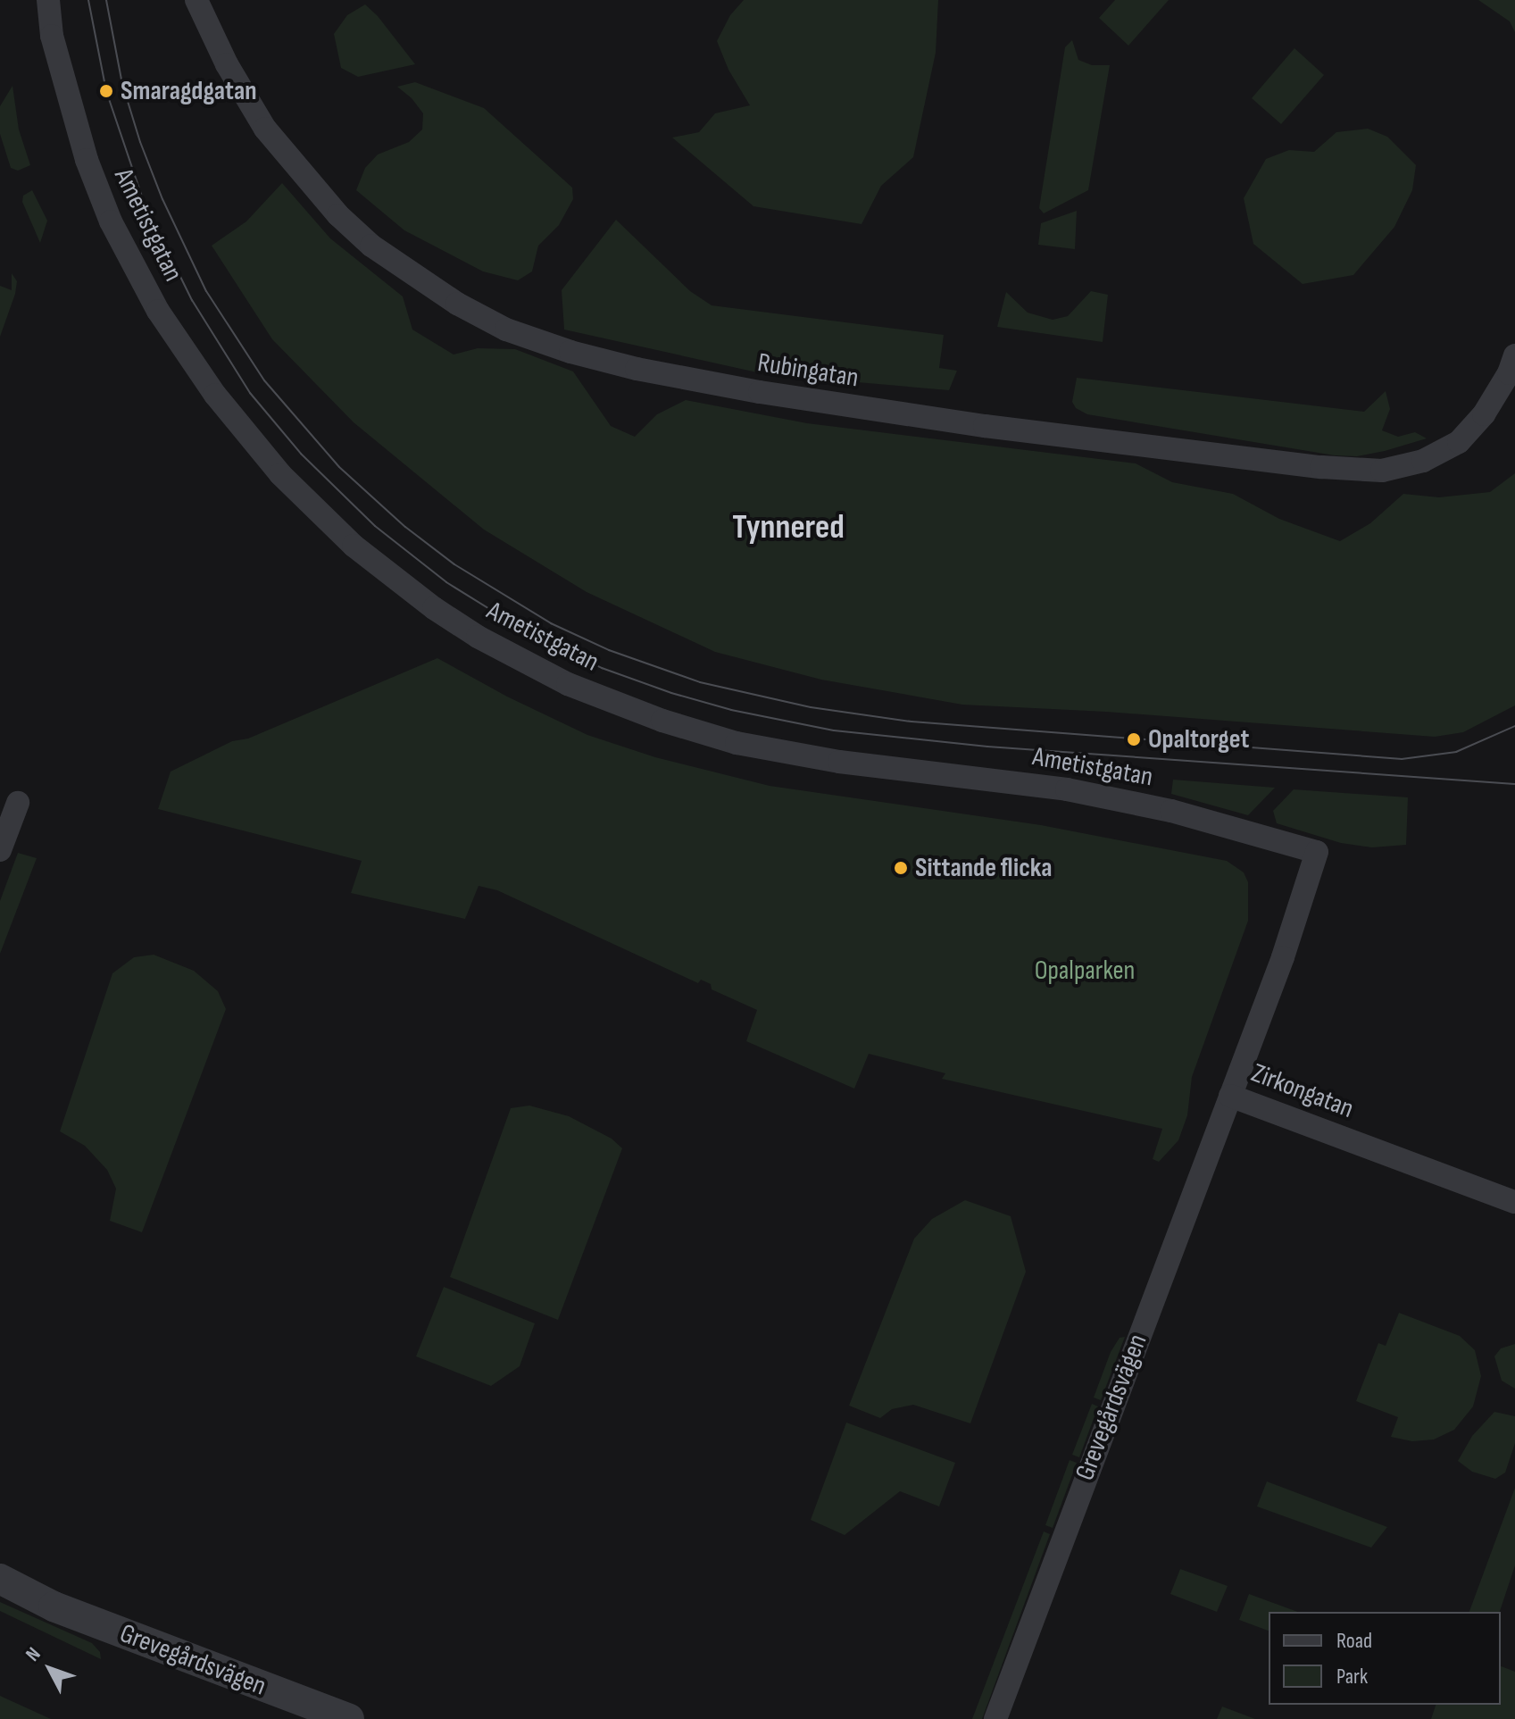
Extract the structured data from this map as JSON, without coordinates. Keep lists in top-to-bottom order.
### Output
{
  "streets": {
    "street": [
      "Ametistgatan",
      "Rubingatan",
      "Zirkongatan",
      "Grevegårdsvägen"
    ]
  },
  "crossings": [
    ["Ametistgatan", "Zirkongatan"],
    ["Zirkongatan", "Grevegårdsvägen"]
  ],
  "districts": ["Tynnered"],
  "parks": ["Opalparken"],
  "places": ["Smaragdgatan", "Opaltorget", "Sittande flicka"],
  "legend": ["Road", "Park"],
  "north": "top left"
}
